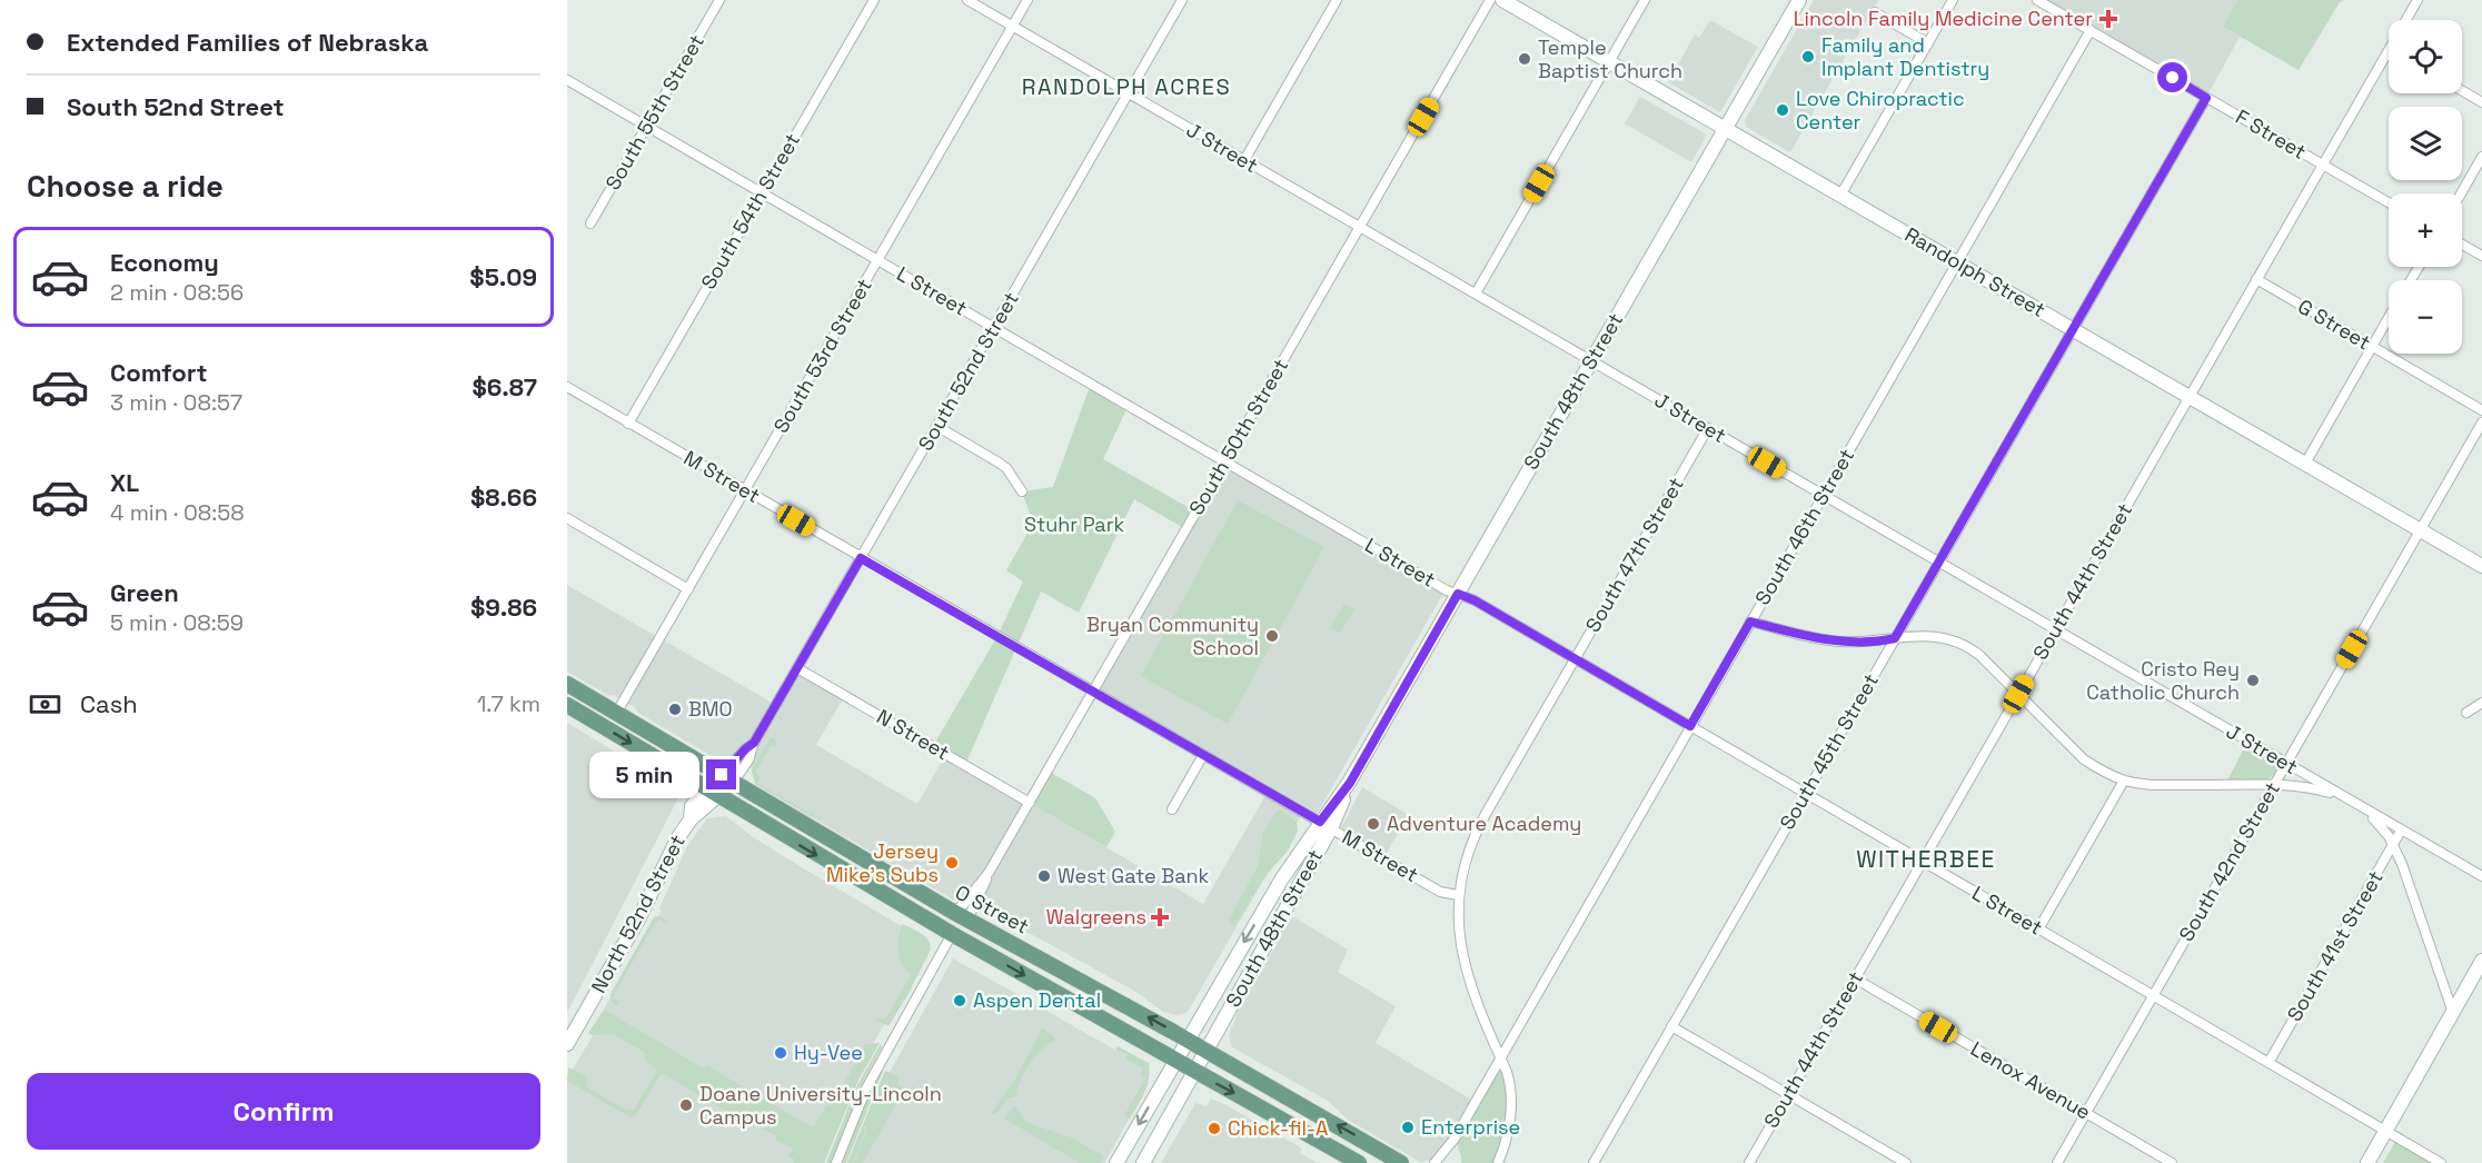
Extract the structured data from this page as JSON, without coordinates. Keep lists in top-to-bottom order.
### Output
{
  "streets": {
    "main road": [
      "Randolph Street",
      "South 48th Street",
      "O Street",
      "North 52nd Street"
    ],
    "street": [
      "South 55th Street",
      "F Street",
      "J Street",
      "South 54th Street",
      "L Street",
      "G Street",
      "South 53rd Street",
      "South 52nd Street",
      "South 50th Street",
      "M Street",
      "South 46th Street",
      "South 47th Street",
      "South 44th Street",
      "N Street",
      "South 45th Street",
      "South 42nd Street",
      "South 41st Street",
      "Lenox Avenue"
    ]
  },
  "crossings": [
    ["South 55th Street", "L Street"],
    ["F Street", "South 46th Street"],
    ["F Street", "South 44th Street"],
    ["F Street", "South 45th Street"],
    ["J Street", "South 53rd Street"],
    ["J Street", "South 52nd Street"],
    ["J Street", "South 48th Street"],
    ["J Street", "South 50th Street"],
    ["J Street", "South 46th Street"],
    ["J Street", "South 47th Street"],
    ["J Street", "South 44th Street"],
    ["J Street", "South 45th Street"],
    ["J Street", "South 42nd Street"],
    ["J Street", "South 41st Street"],
    ["South 54th Street", "L Street"],
    ["South 54th Street", "M Street"],
    ["Randolph Street", "South 48th Street"],
    ["Randolph Street", "South 46th Street"],
    ["Randolph Street", "South 44th Street"],
    ["Randolph Street", "South 45th Street"],
    ["Randolph Street", "South 42nd Street"],
    ["L Street", "South 53rd Street"],
    ["L Street", "South 52nd Street"],
    ["L Street", "South 48th Street"],
    ["L Street", "South 50th Street"],
    ["L Street", "South 46th Street"],
    ["L Street", "South 47th Street"],
    ["L Street", "South 44th Street"],
    ["L Street", "South 45th Street"],
    ["L Street", "South 42nd Street"],
    ["L Street", "South 41st Street"],
    ["G Street", "South 44th Street"],
    ["South 53rd Street", "M Street"],
    ["South 53rd Street", "O Street"],
    ["South 52nd Street", "M Street"],
    ["South 52nd Street", "N Street"],
    ["South 52nd Street", "O Street"],
    ["South 52nd Street", "North 52nd Street"],
    ["South 48th Street", "M Street"],
    ["South 48th Street", "O Street"],
    ["South 50th Street", "M Street"],
    ["South 50th Street", "N Street"],
    ["South 50th Street", "O Street"],
    ["M Street", "South 47th Street"],
    ["South 44th Street", "Lenox Avenue"],
    ["South 42nd Street", "Lenox Avenue"],
    ["O Street", "North 52nd Street"]
  ],
  "districts": ["RANDOLPH ACRES", "WITHERBEE"],
  "parks": ["Stuhr Park"],
  "places": {
    "health": ["Lincoln Family Medicine Center", "Walgreens"],
    "other": [
      "Family and Implant Dentistry",
      "Temple Baptist Church",
      "Love Chiropractic Center",
      "Bryan Community School",
      "Cristo Rey Catholic Church",
      "BMO",
      "Adventure Academy",
      "Jersey Mike's Subs",
      "West Gate Bank",
      "Aspen Dental",
      "Hy-Vee",
      "Doane University-Lincoln Campus",
      "Enterprise",
      "Chick-fil-A"
    ]
  },
  "page": {
    "banner": ["Extended Families of Nebraska", "South 52nd Street"],
    "map_buttons": ["+", "−"],
    "heading": "Choose a ride",
    "list": [
      {
        "name": "Economy",
        "note": "2 min · 08:56",
        "value": "$5.09"
      },
      {
        "name": "Comfort",
        "note": "3 min · 08:57",
        "value": "$6.87"
      },
      {
        "name": "XL",
        "note": "4 min · 08:58",
        "value": "$8.66"
      },
      {
        "name": "Green",
        "note": "5 min · 08:59",
        "value": "$9.86"
      }
    ],
    "pay": ["Cash", "1.7 km"],
    "bubble": "5 min",
    "buttons": "Confirm"
  }
}
